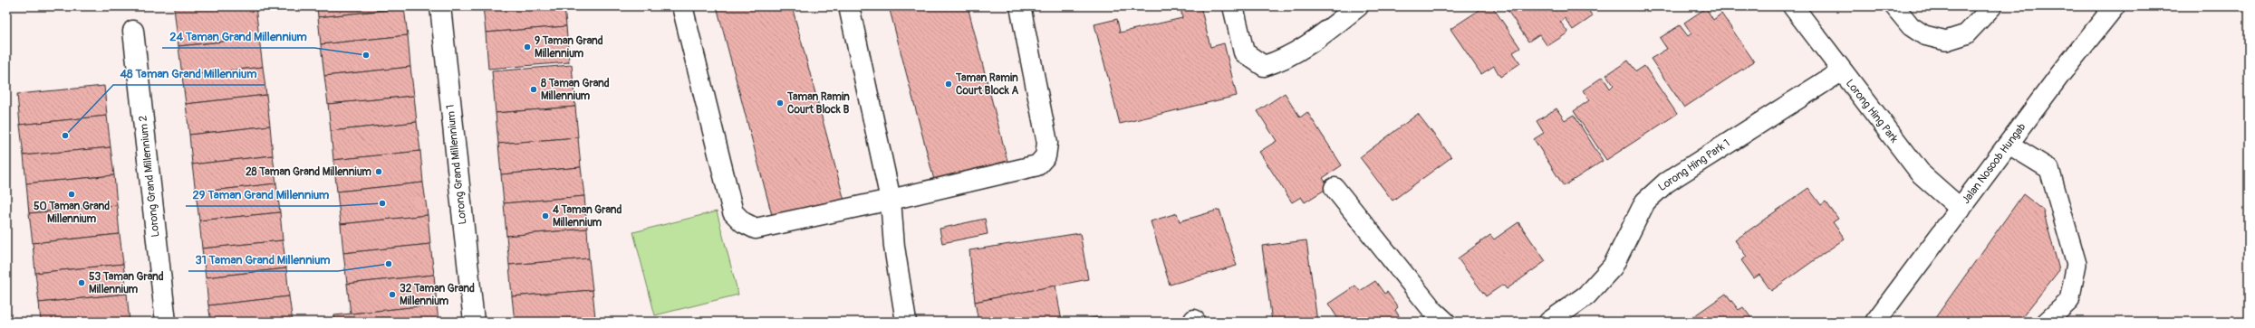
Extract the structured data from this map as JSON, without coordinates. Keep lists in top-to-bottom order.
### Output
{
  "streets": {
    "street": [
      "Lorong Hing Park",
      "Jalan Nosoob Hungab",
      "Lorong Grand Millennium 1",
      "Lorong Hing Park 1",
      "Lorong Grand Millennium 2"
    ]
  },
  "crossings": [
    ["Lorong Hing Park", "Jalan Nosoob Hungab"],
    ["Lorong Hing Park", "Lorong Hing Park 1"]
  ],
  "places": [
    "9 Taman Grand Millennium",
    "24 Taman Grand Millennium",
    "Taman Ramin Court Block A",
    "8 Taman Grand Millennium",
    "Taman Ramin Court Block B",
    "48 Taman Grand Millennium",
    "28 Taman Grand Millennium",
    "50 Taman Grand Millennium",
    "29 Taman Grand Millennium",
    "4 Taman Grand Millennium",
    "31 Taman Grand Millennium",
    "53 Taman Grand Millennium",
    "32 Taman Grand Millennium"
  ]
}
